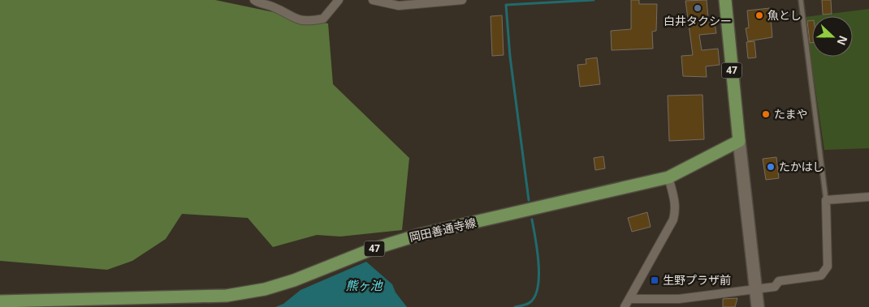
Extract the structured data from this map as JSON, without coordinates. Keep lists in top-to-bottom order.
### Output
{
  "streets": {
    "main road": ["47", "岡田善通寺線"]
  },
  "crossings": [
    ["47", "岡田善通寺線"]
  ],
  "water": ["熊ヶ池"],
  "places": {
    "other": [
      "白井タクシー",
      "魚とし",
      "たまや",
      "たかはし"
    ],
    "transit": ["生野プラザ前"]
  },
  "north": "right"
}
